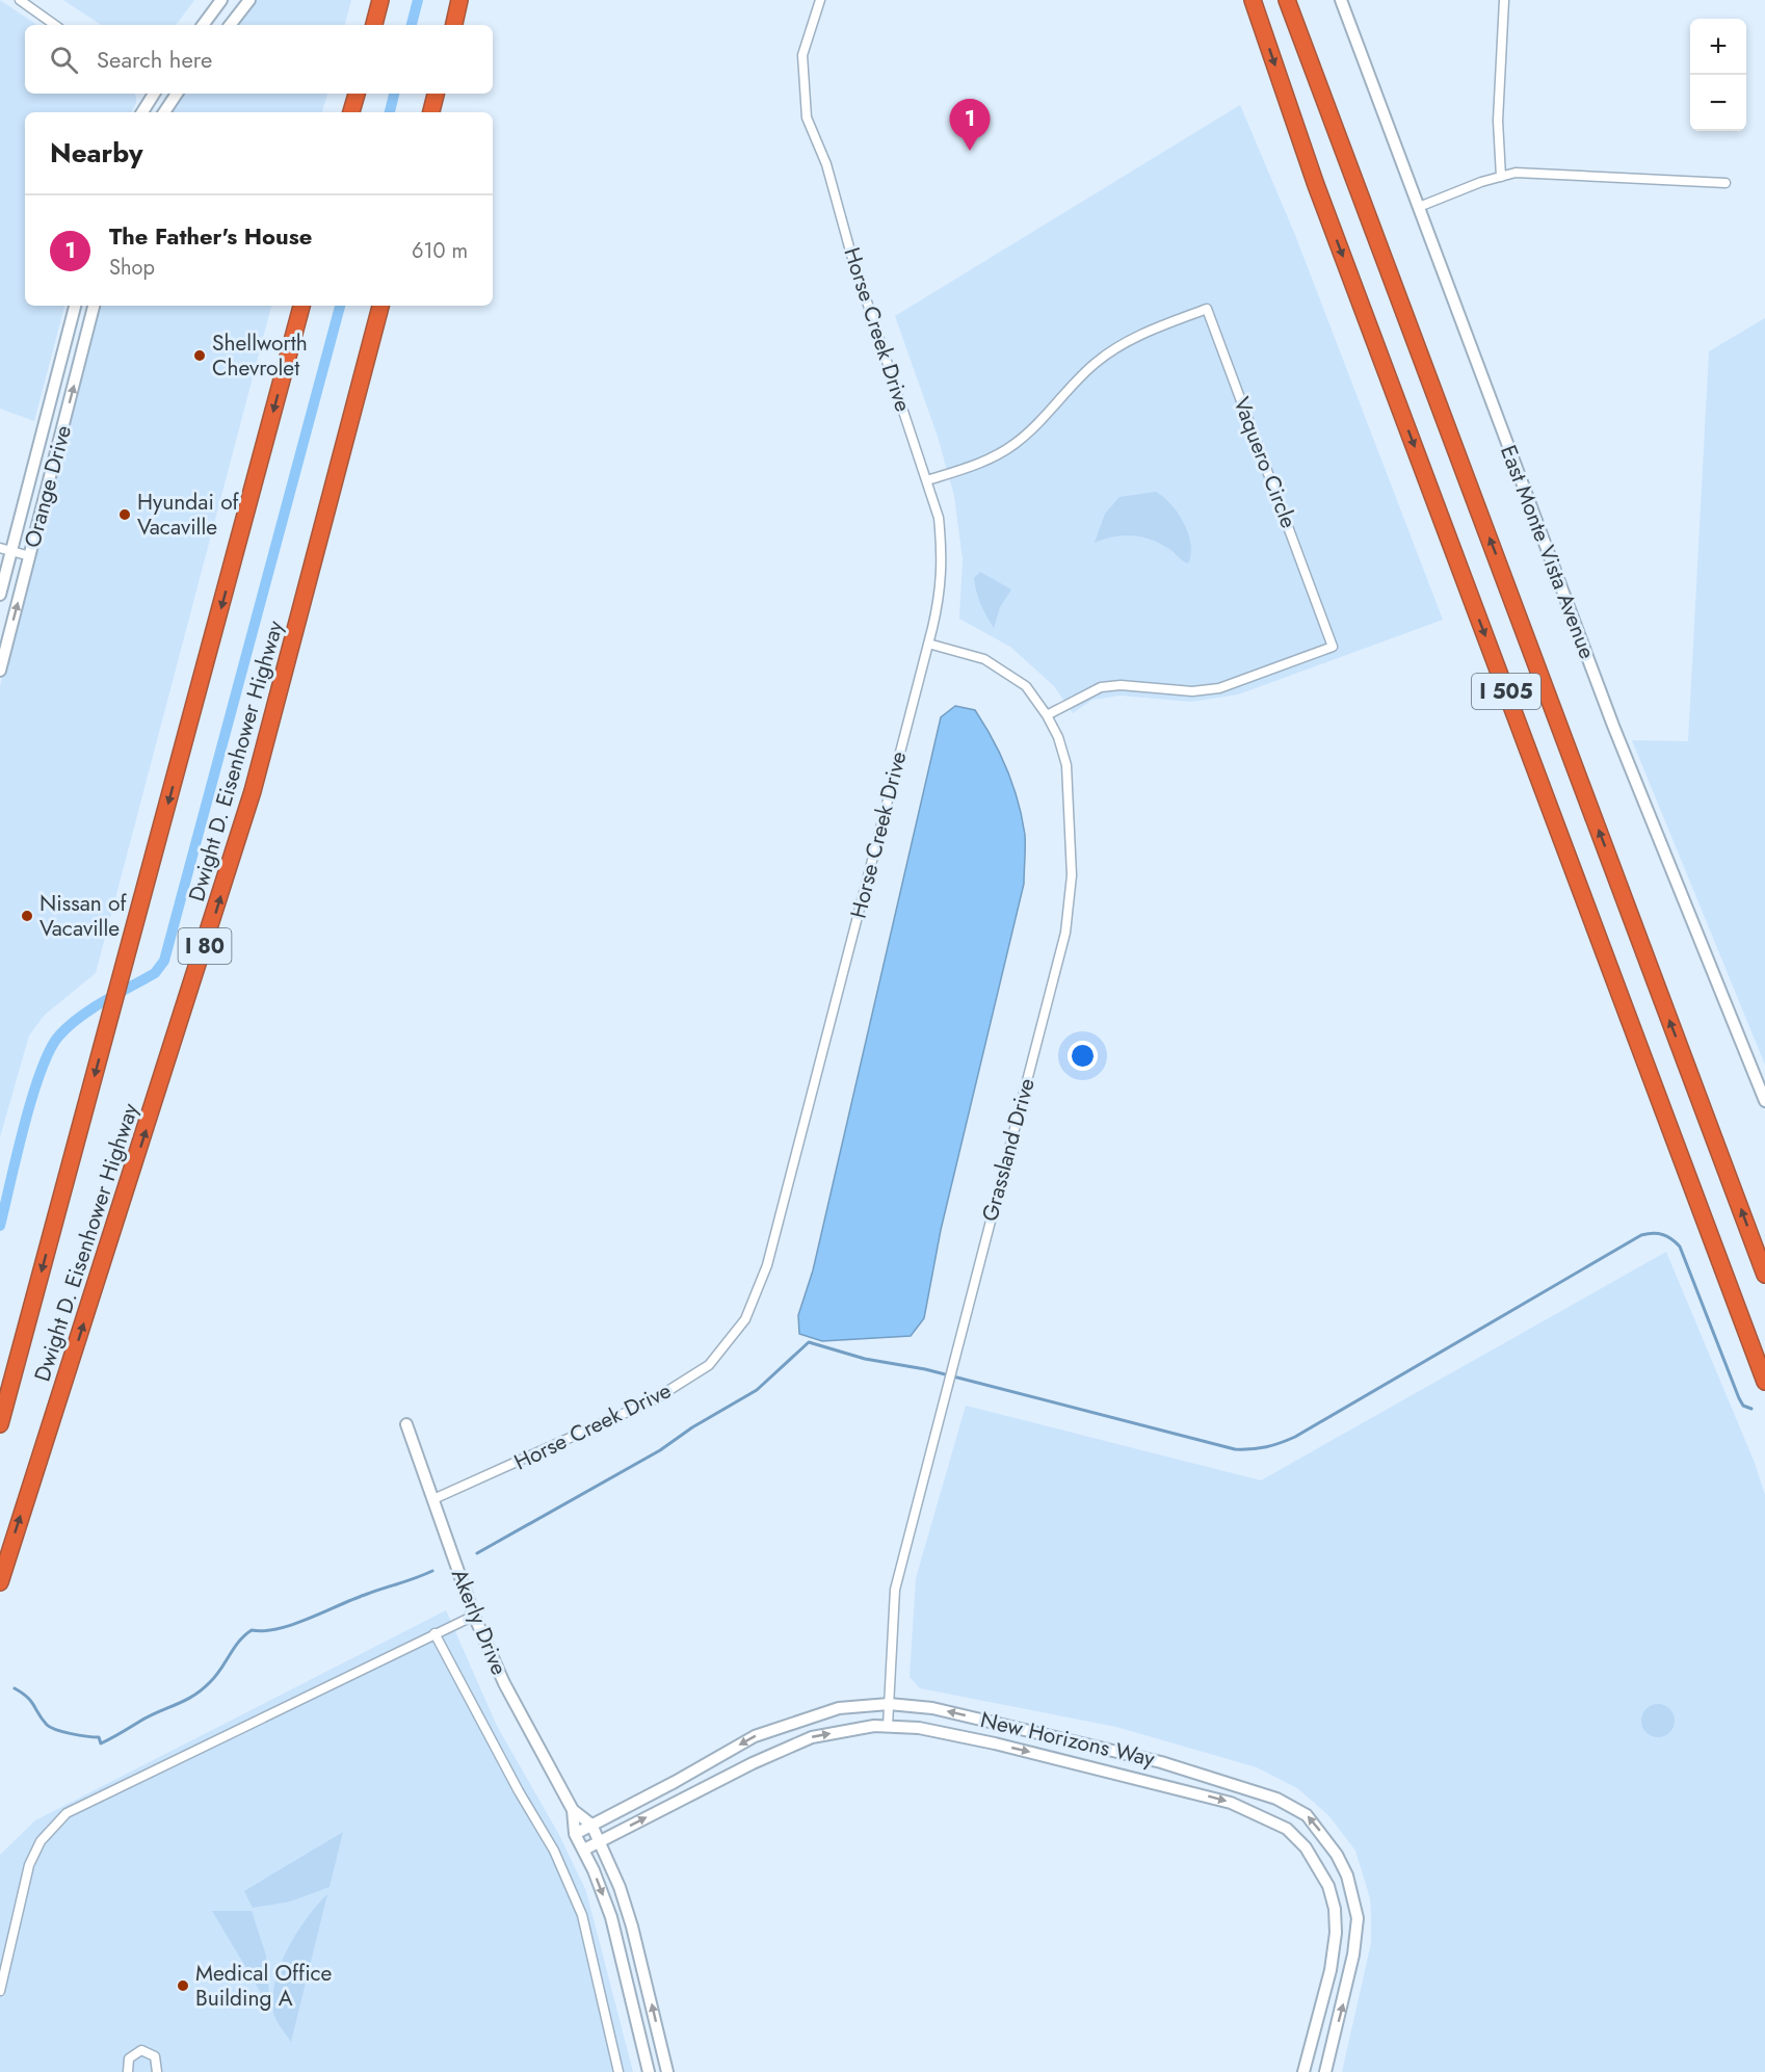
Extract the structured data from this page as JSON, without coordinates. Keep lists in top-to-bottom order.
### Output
{
  "streets": {
    "highway": ["I 505", "Dwight D. Eisenhower Highway", "I 80"],
    "street": [
      "Horse Creek Drive",
      "Vaquero Circle",
      "Orange Drive",
      "East Monte Vista Avenue",
      "Grassland Drive",
      "Akerly Drive",
      "New Horizons Way"
    ]
  },
  "crossings": [
    ["Horse Creek Drive", "Vaquero Circle"],
    ["Horse Creek Drive", "Grassland Drive"],
    ["Horse Creek Drive", "Akerly Drive"],
    ["Vaquero Circle", "Grassland Drive"],
    ["Grassland Drive", "New Horizons Way"],
    ["Akerly Drive", "New Horizons Way"]
  ],
  "places": [
    "Shellworth Chevrolet",
    "Hyundai of Vacaville",
    "Nissan of Vacaville",
    "Medical Office Building A"
  ],
  "page": {
    "map_buttons": ["+", "−"],
    "search": "Search here",
    "pins": "1",
    "heading": "Nearby",
    "list": [
      {
        "mark": "1",
        "name": "The Father's House",
        "note": "Shop",
        "value": "610 m"
      }
    ]
  }
}
